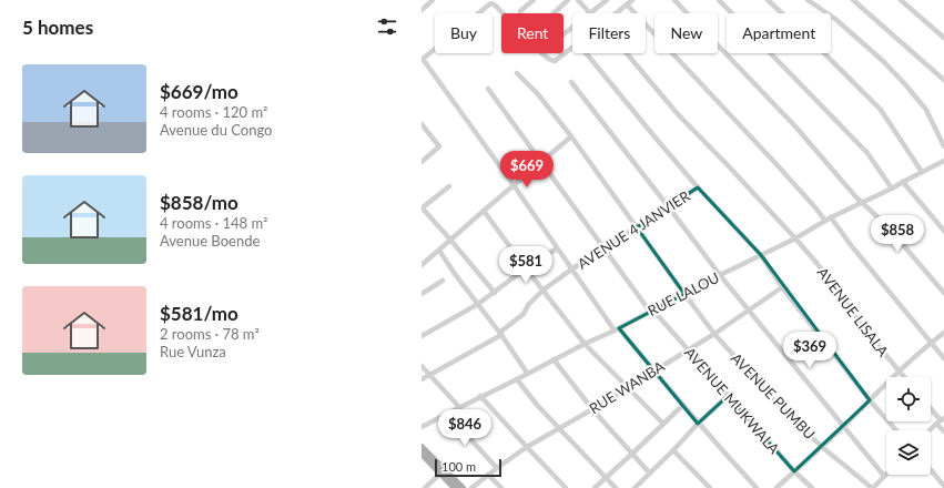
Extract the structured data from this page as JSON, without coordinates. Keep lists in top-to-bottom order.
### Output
{
  "streets": {
    "street": [
      "AVENUE 4 JANVIER",
      "RUE LALOU",
      "AVENUE LISALA",
      "RUE WANBA",
      "AVENUE PUMBU",
      "AVENUE MUKWALA"
    ]
  },
  "crossings": [
    ["AVENUE 4 JANVIER", "AVENUE PUMBU"],
    ["AVENUE 4 JANVIER", "AVENUE MUKWALA"],
    ["RUE LALOU", "AVENUE LISALA"],
    ["RUE LALOU", "AVENUE PUMBU"],
    ["RUE LALOU", "AVENUE MUKWALA"],
    ["RUE WANBA", "AVENUE PUMBU"],
    ["RUE WANBA", "AVENUE MUKWALA"]
  ],
  "scale_bar": "100 m",
  "page": {
    "heading": "5 homes",
    "chip": [
      "Buy",
      "Rent",
      "Filters",
      "New",
      "Apartment"
    ],
    "list": [
      {
        "name": "$669/mo",
        "note": "4 rooms · 120 m² · Avenue du Congo"
      },
      {
        "name": "$858/mo",
        "note": "4 rooms · 148 m² · Avenue Boende"
      },
      {
        "name": "$581/mo",
        "note": "2 rooms · 78 m² · Rue Vunza"
      }
    ],
    "price": [
      "$669",
      "$858",
      "$581",
      "$369",
      "$846"
    ],
    "scale": "100 m"
  }
}
